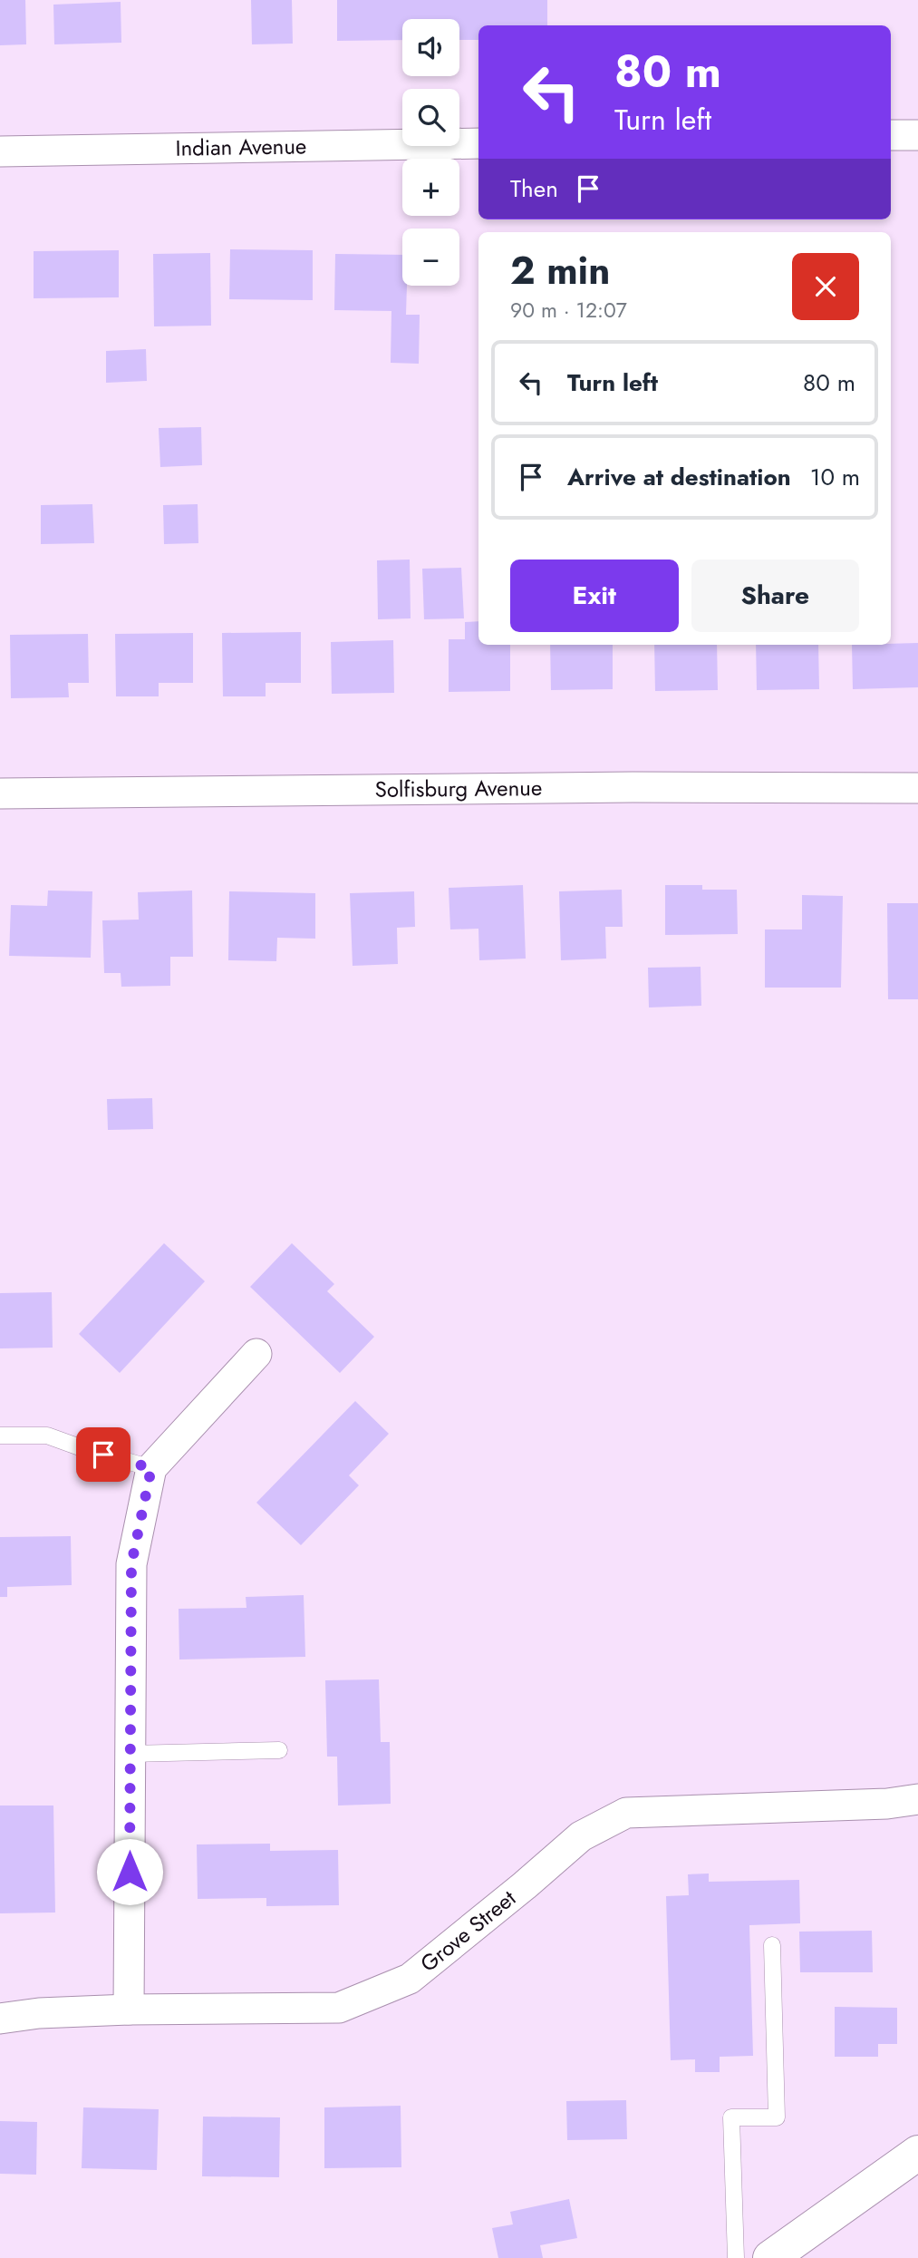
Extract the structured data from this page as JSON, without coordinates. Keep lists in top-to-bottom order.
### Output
{
  "streets": {
    "street": ["Indian Avenue", "Solfisburg Avenue", "Grove Street"]
  },
  "page": {
    "map_buttons": ["+", "−"],
    "turn": ["80 m", "Turn left"],
    "then": "Then",
    "heading": ["2 min", "90 m · 12:07"],
    "list": [
      {
        "name": "Turn left",
        "value": "80 m"
      },
      {
        "name": "Arrive at destination",
        "value": "10 m"
      }
    ],
    "buttons": ["Exit", "Share"]
  }
}
